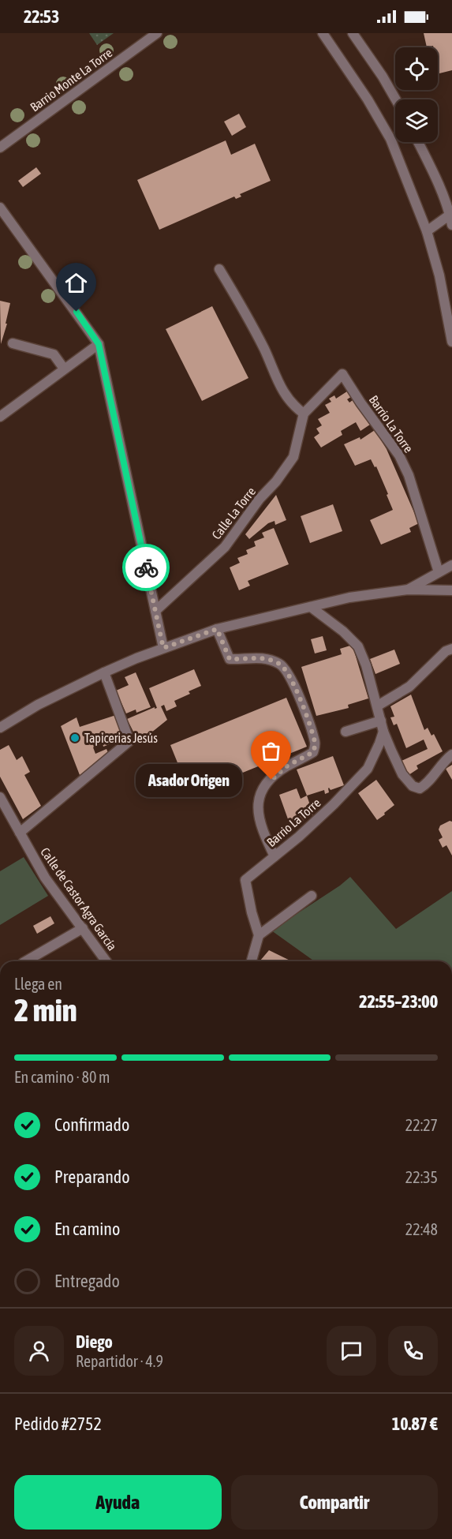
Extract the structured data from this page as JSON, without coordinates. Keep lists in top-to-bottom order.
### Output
{
  "streets": {
    "street": [
      "Barrio Monte La Torre",
      "Barrio La Torre",
      "Calle La Torre",
      "Calle de Castor Agra García"
    ]
  },
  "crossings": [
    ["Barrio La Torre", "Calle La Torre"]
  ],
  "places": ["Tapicerias Jesús", "Asador Origen"],
  "page": {
    "status": "22:53",
    "bubble": "Asador Origen",
    "heading": ["2 min", "Llega en", "22:55–23:00"],
    "panel": [
      "Diego",
      "Repartidor · 4.9",
      "Pedido #2752",
      "10.87 €"
    ],
    "bar": "En camino · 80 m",
    "list": [
      ["Confirmado", "22:27"],
      ["Preparando", "22:35"],
      ["En camino", "22:48"],
      "Entregado"
    ],
    "buttons": ["Ayuda", "Compartir"]
  }
}
